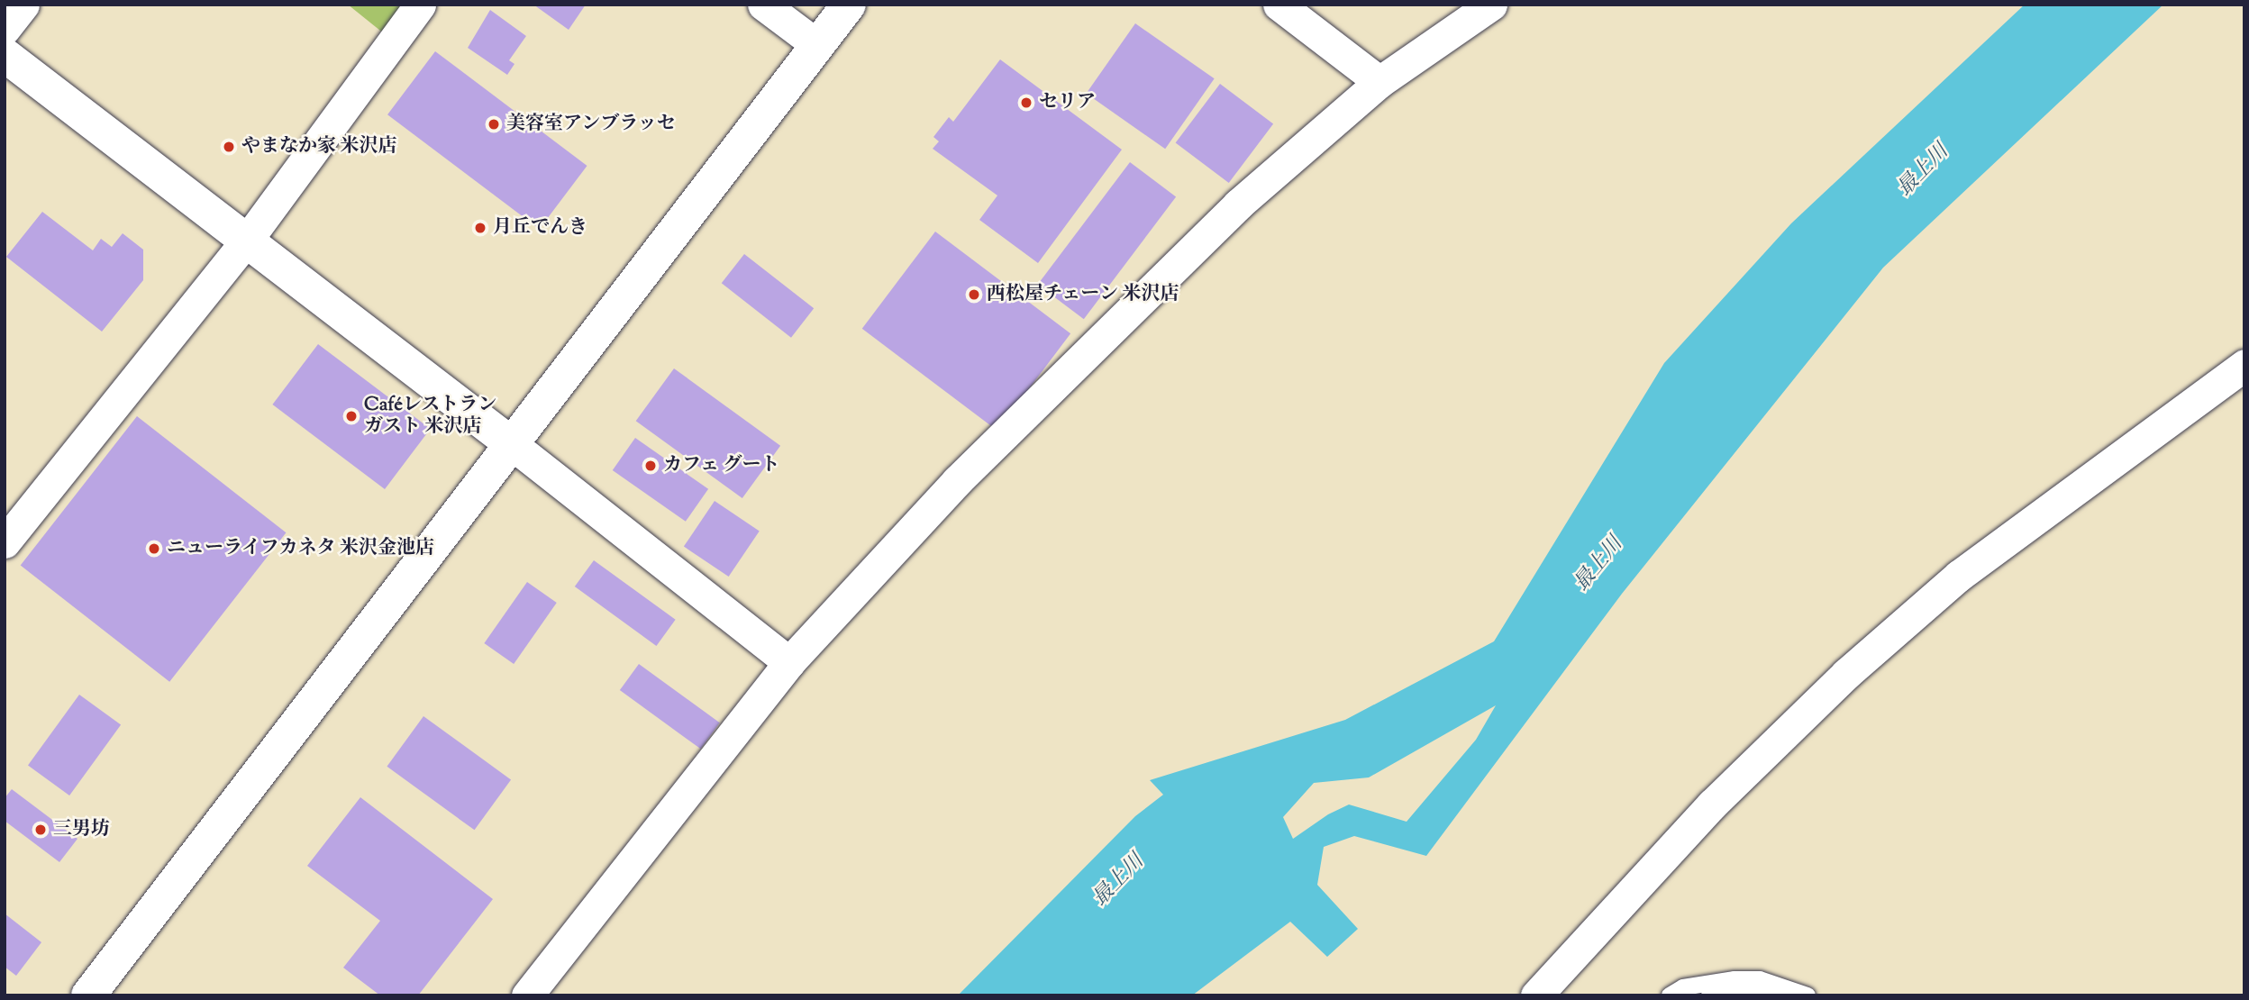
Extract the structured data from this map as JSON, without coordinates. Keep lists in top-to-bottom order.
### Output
{
  "water": ["最上川"],
  "places": [
    "セリア",
    "美容室アンブラッセ",
    "やまなか家 米沢店",
    "月丘でんき",
    "西松屋チェーン 米沢店",
    "Caféレストラン ガスト 米沢店",
    "カフェ グート",
    "ニューライフカネタ 米沢金池店",
    "三男坊"
  ]
}
